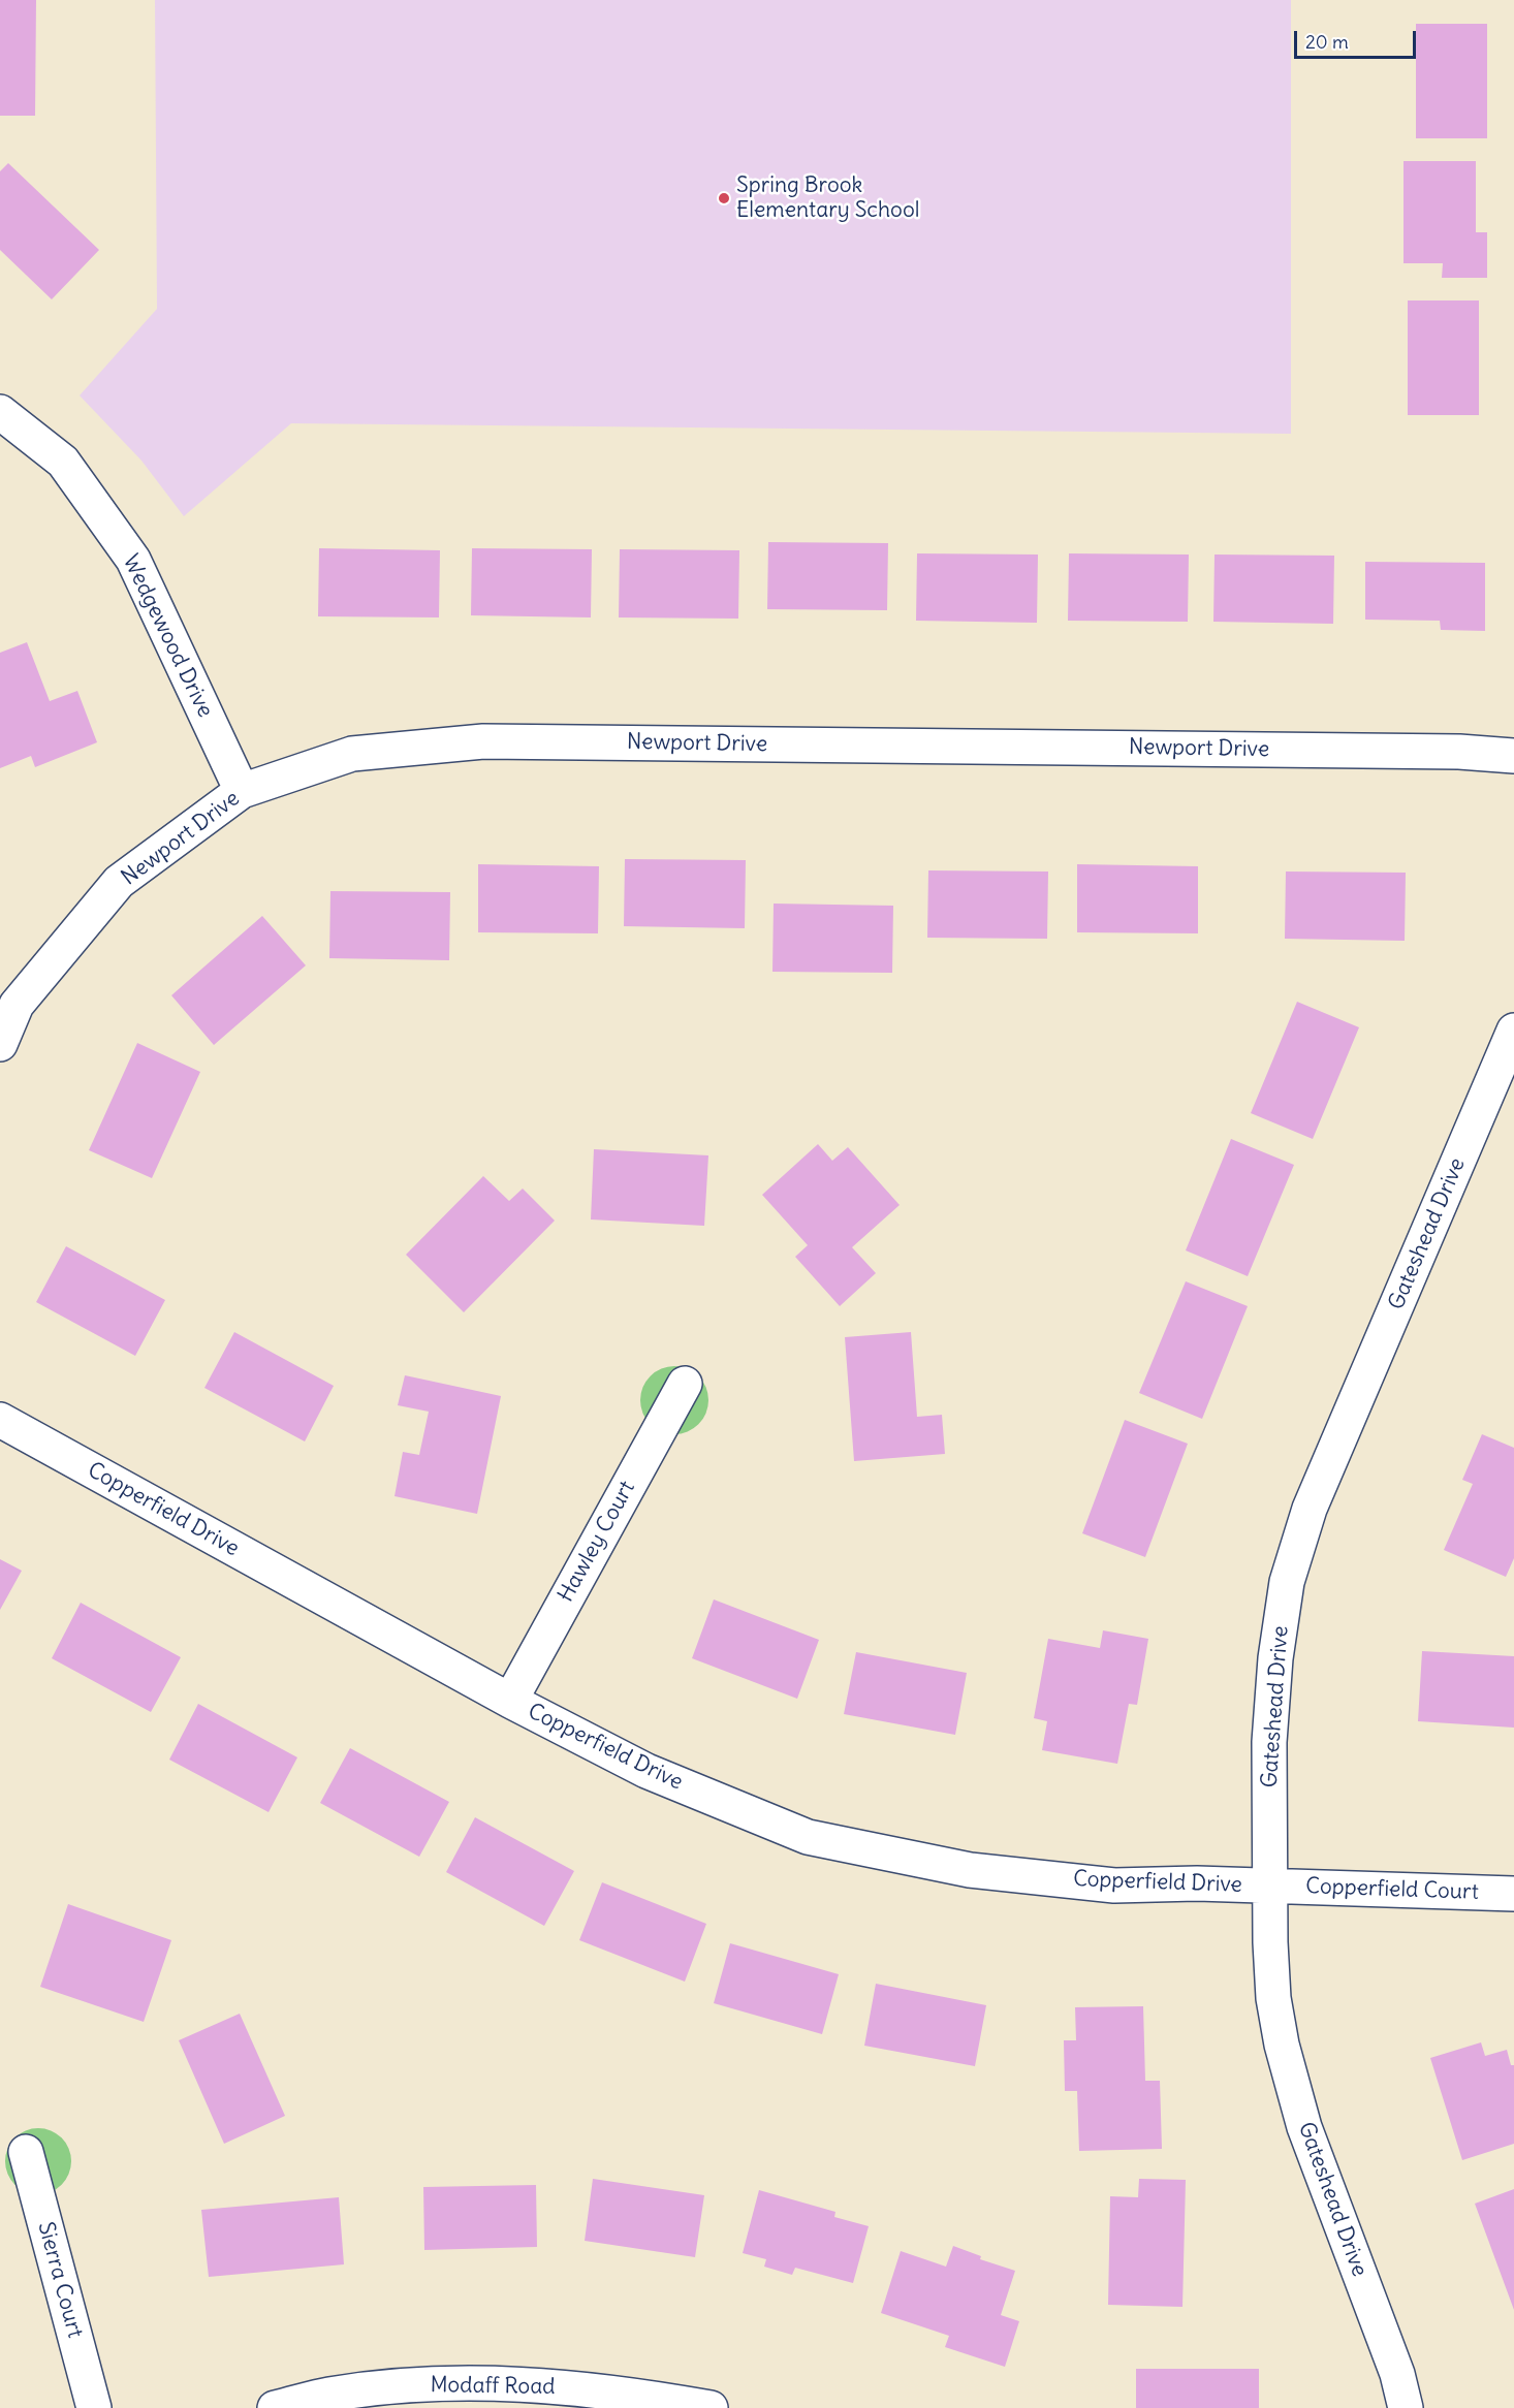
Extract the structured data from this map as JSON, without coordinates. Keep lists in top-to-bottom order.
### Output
{
  "streets": {
    "street": [
      "Wedgewood Drive",
      "Newport Drive",
      "Gateshead Drive",
      "Copperfield Drive",
      "Hawley Court",
      "Copperfield Court",
      "Sierra Court",
      "Modaff Road"
    ]
  },
  "crossings": [
    ["Wedgewood Drive", "Newport Drive"],
    ["Gateshead Drive", "Copperfield Drive"],
    ["Gateshead Drive", "Copperfield Court"],
    ["Copperfield Drive", "Hawley Court"],
    ["Copperfield Drive", "Copperfield Court"]
  ],
  "places": ["Spring Brook Elementary School"],
  "scale_bar": "20 m"
}
